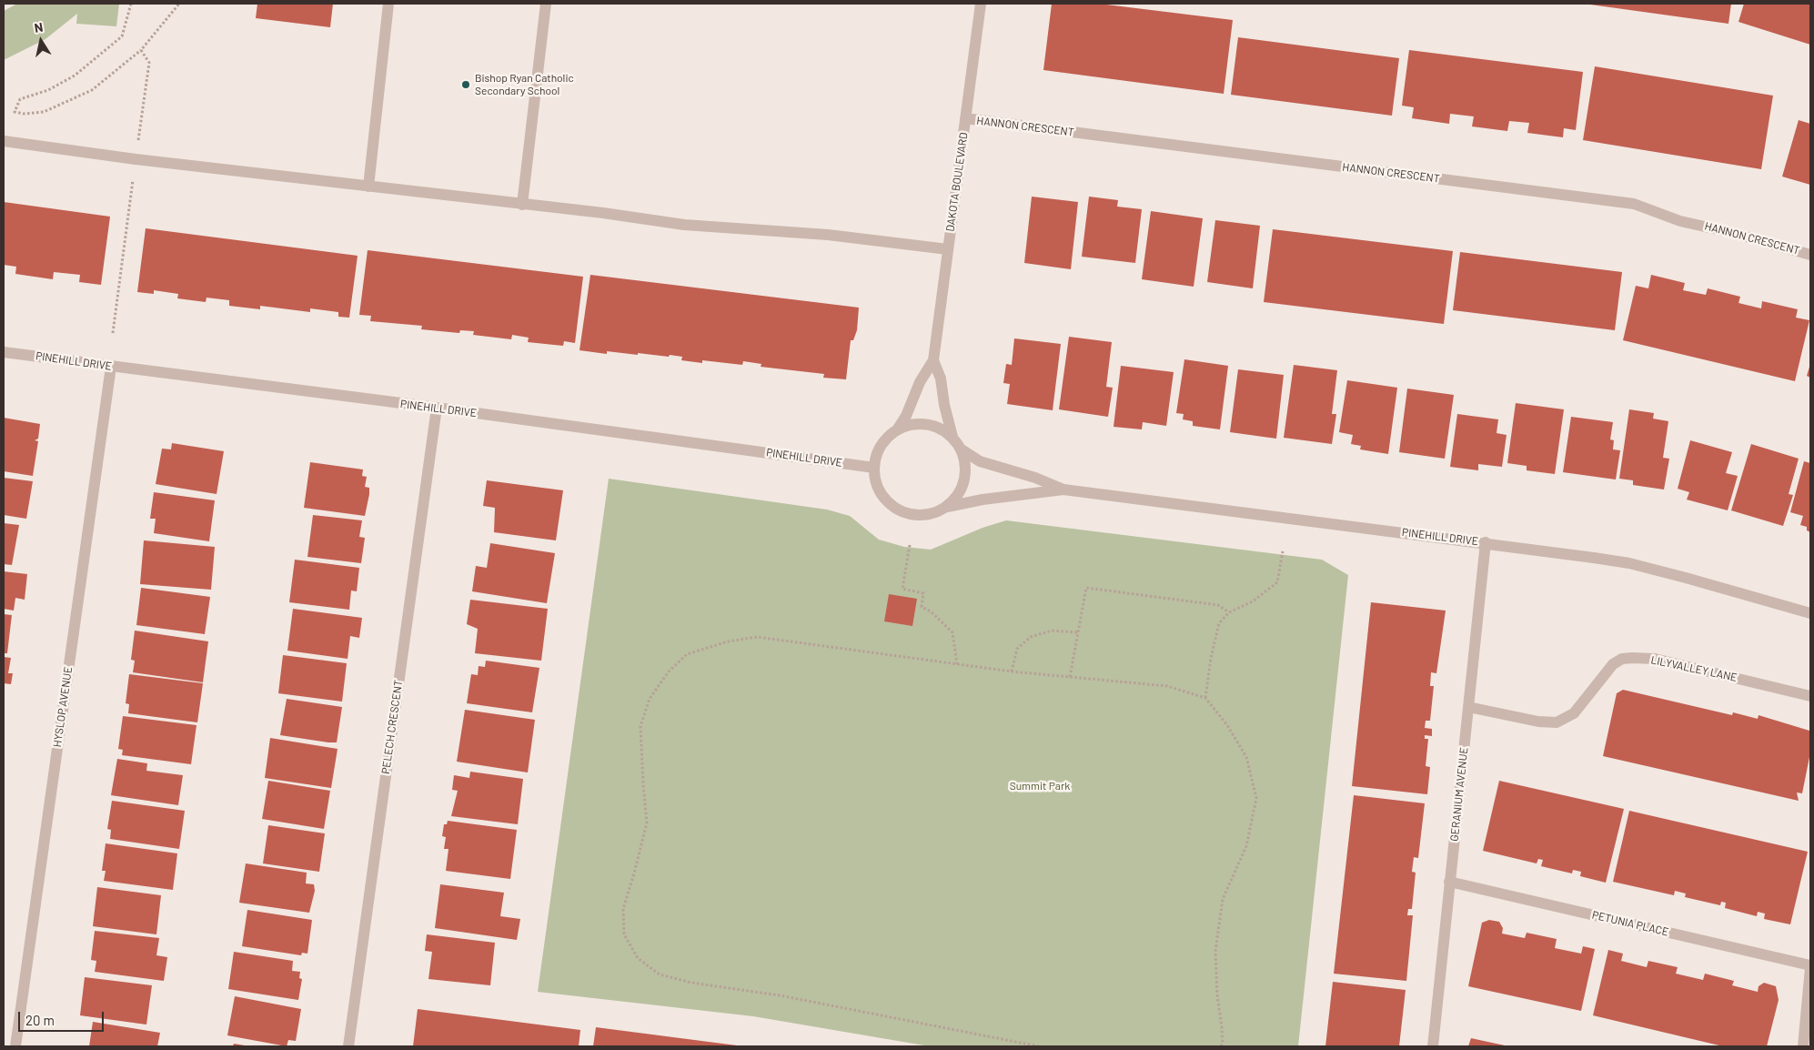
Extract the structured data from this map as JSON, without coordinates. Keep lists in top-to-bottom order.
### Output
{
  "streets": {
    "street": [
      "HANNON CRESCENT",
      "DAKOTA BOULEVARD",
      "PINEHILL DRIVE",
      "LILYVALLEY LANE",
      "HYSLOP AVENUE",
      "PELECH CRESCENT",
      "GERANIUM AVENUE",
      "PETUNIA PLACE"
    ]
  },
  "crossings": [
    ["HANNON CRESCENT", "DAKOTA BOULEVARD"],
    ["DAKOTA BOULEVARD", "PINEHILL DRIVE"],
    ["PINEHILL DRIVE", "HYSLOP AVENUE"],
    ["PINEHILL DRIVE", "PELECH CRESCENT"],
    ["PINEHILL DRIVE", "GERANIUM AVENUE"],
    ["LILYVALLEY LANE", "GERANIUM AVENUE"],
    ["GERANIUM AVENUE", "PETUNIA PLACE"]
  ],
  "parks": ["Summit Park"],
  "places": ["Bishop Ryan Catholic Secondary School"],
  "scale_bar": "20 m",
  "north": "top"
}
